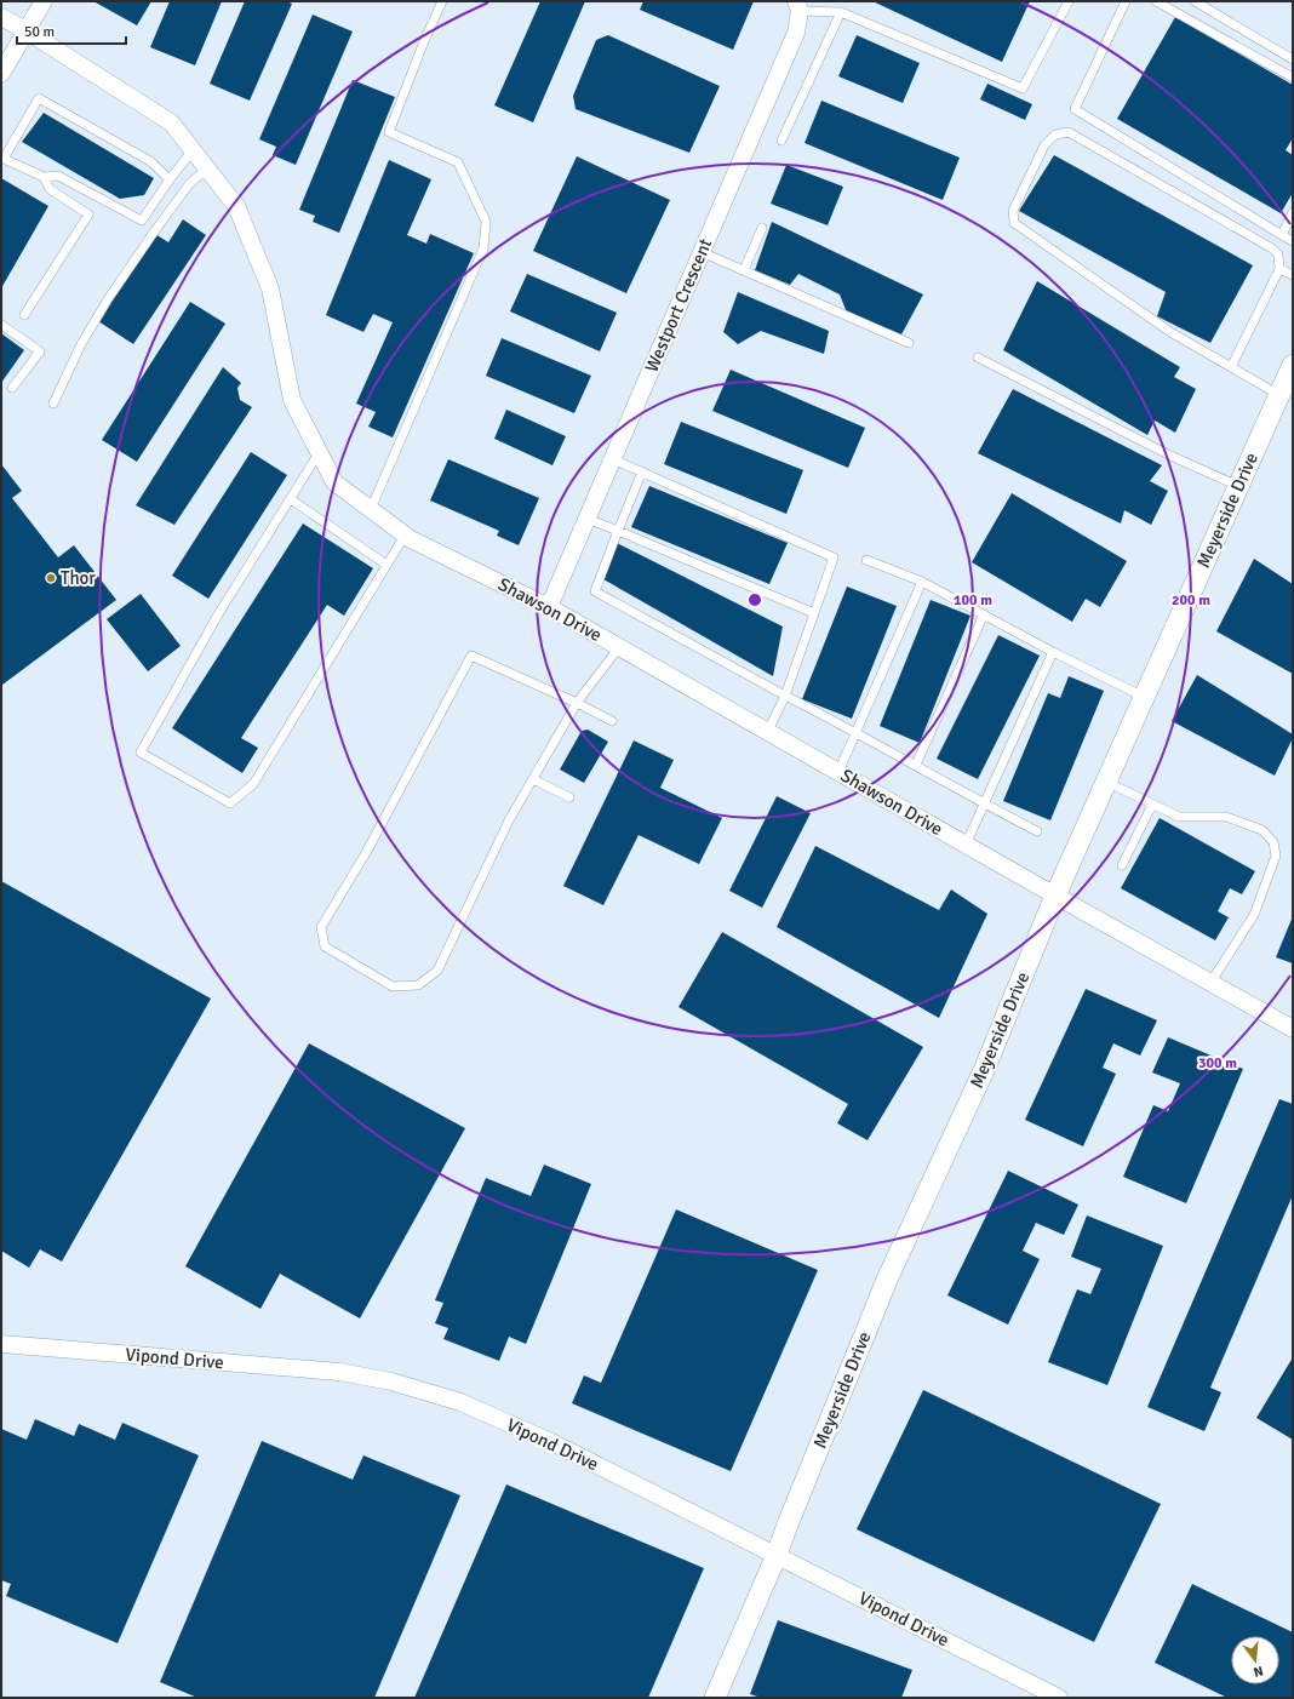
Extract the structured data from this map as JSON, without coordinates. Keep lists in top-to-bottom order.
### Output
{
  "streets": {
    "street": [
      "Westport Crescent",
      "Meyerside Drive",
      "Shawson Drive",
      "Vipond Drive"
    ]
  },
  "crossings": [
    ["Westport Crescent", "Shawson Drive"],
    ["Meyerside Drive", "Shawson Drive"],
    ["Meyerside Drive", "Vipond Drive"]
  ],
  "places": ["Thor"],
  "scale_bar": "50 m",
  "north": "bottom",
  "rings": ["100 m", "200 m", "300 m"]
}
